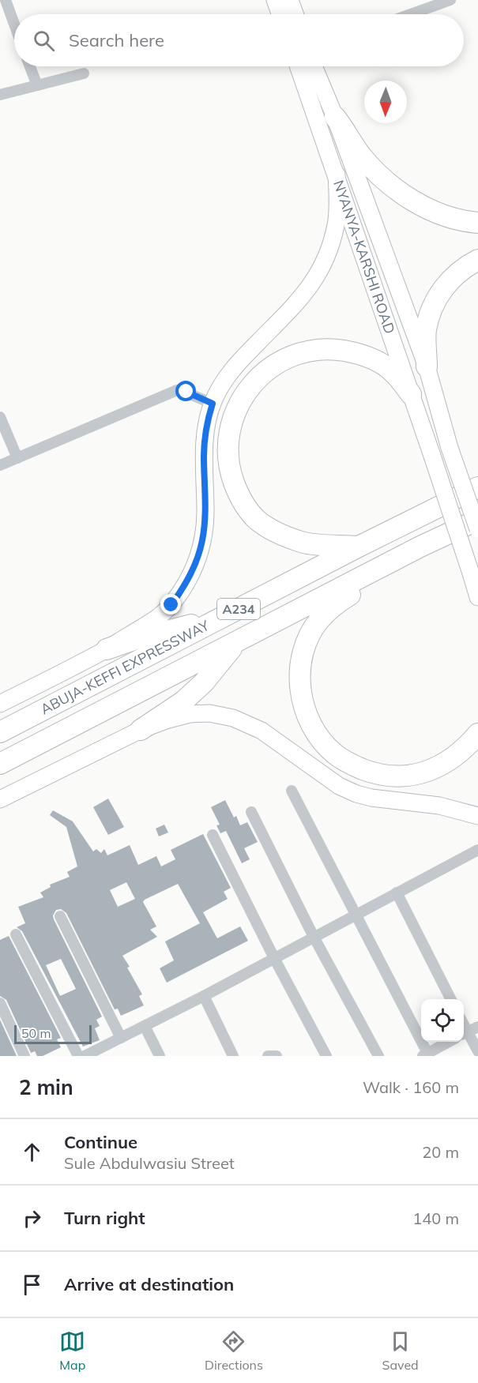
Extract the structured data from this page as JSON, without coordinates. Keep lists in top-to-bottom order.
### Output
{
  "streets": {
    "highway": ["A234", "ABUJA-KEFFI EXPRESSWAY"],
    "main road": ["NYANYA-KARSHI ROAD"]
  },
  "crossings": [
    ["NYANYA-KARSHI ROAD", "ABUJA-KEFFI EXPRESSWAY"]
  ],
  "scale_bar": "50 m",
  "north": "bottom",
  "page": {
    "search": "Search here",
    "scale": "50 m",
    "heading": ["2 min", "Walk · 160 m"],
    "list": [
      ["Continue", "Sule Abdulwasiu Street", "20 m"],
      ["Turn right", "140 m"],
      "Arrive at destination"
    ],
    "nav": ["Map", "Directions", "Saved"]
  }
}
